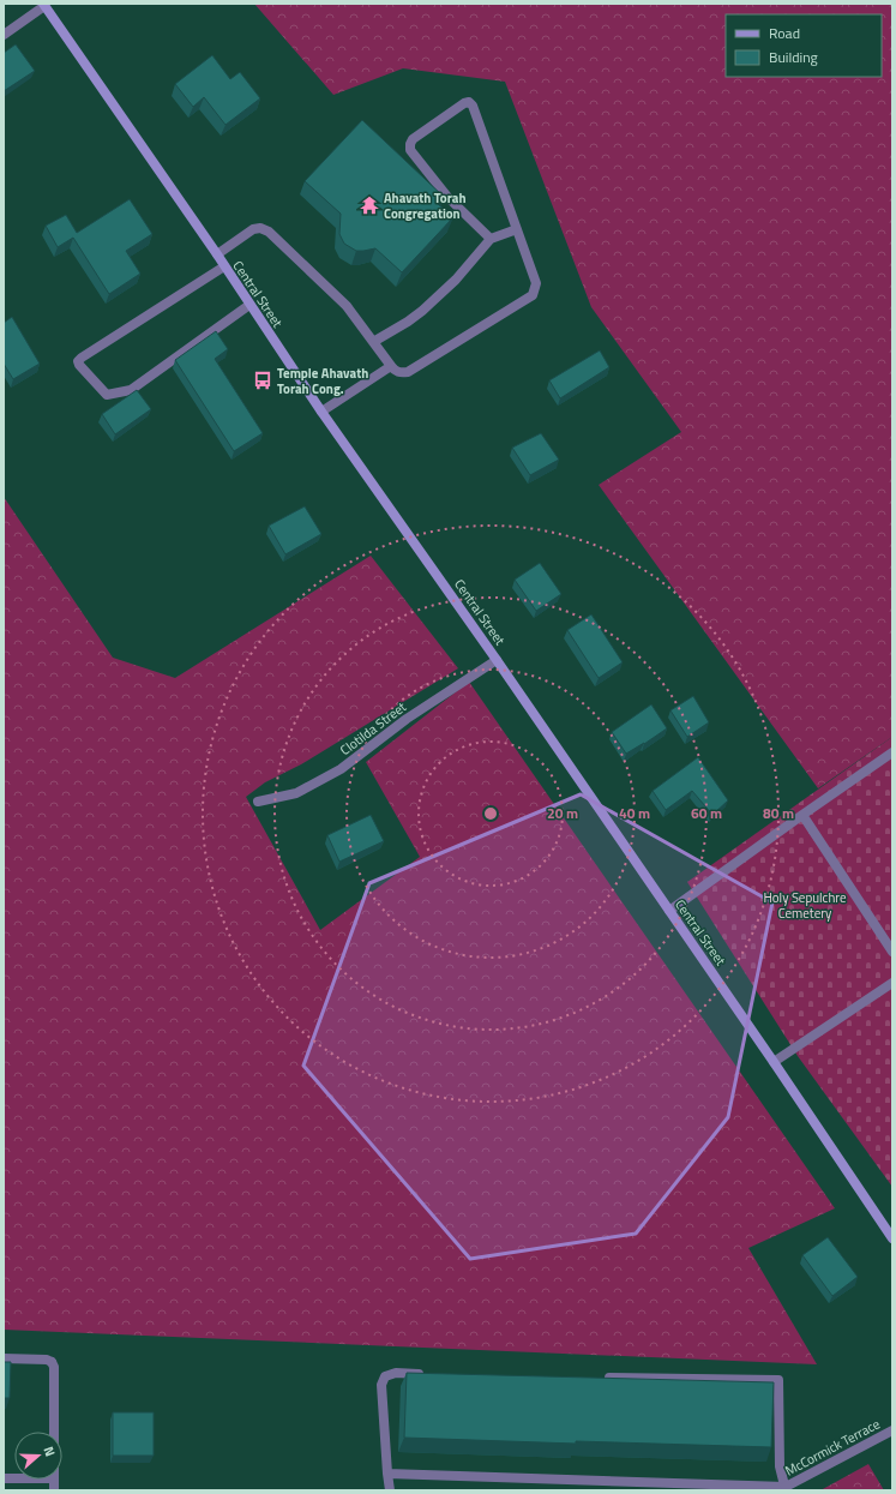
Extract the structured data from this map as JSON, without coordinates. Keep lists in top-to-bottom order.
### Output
{
  "streets": {
    "main road": ["Central Street"],
    "street": ["Clotilda Street", "McCormick Terrace"]
  },
  "crossings": [
    ["Central Street", "Clotilda Street"]
  ],
  "parks": ["Holy Sepulchre Cemetery"],
  "places": {
    "temple": ["Ahavath Torah Congregation"],
    "bus stop": ["Temple Ahavath Torah Cong."]
  },
  "legend": ["Road", "Building"],
  "north": "right",
  "rings": [
    "20 m",
    "40 m",
    "60 m",
    "80 m"
  ]
}
